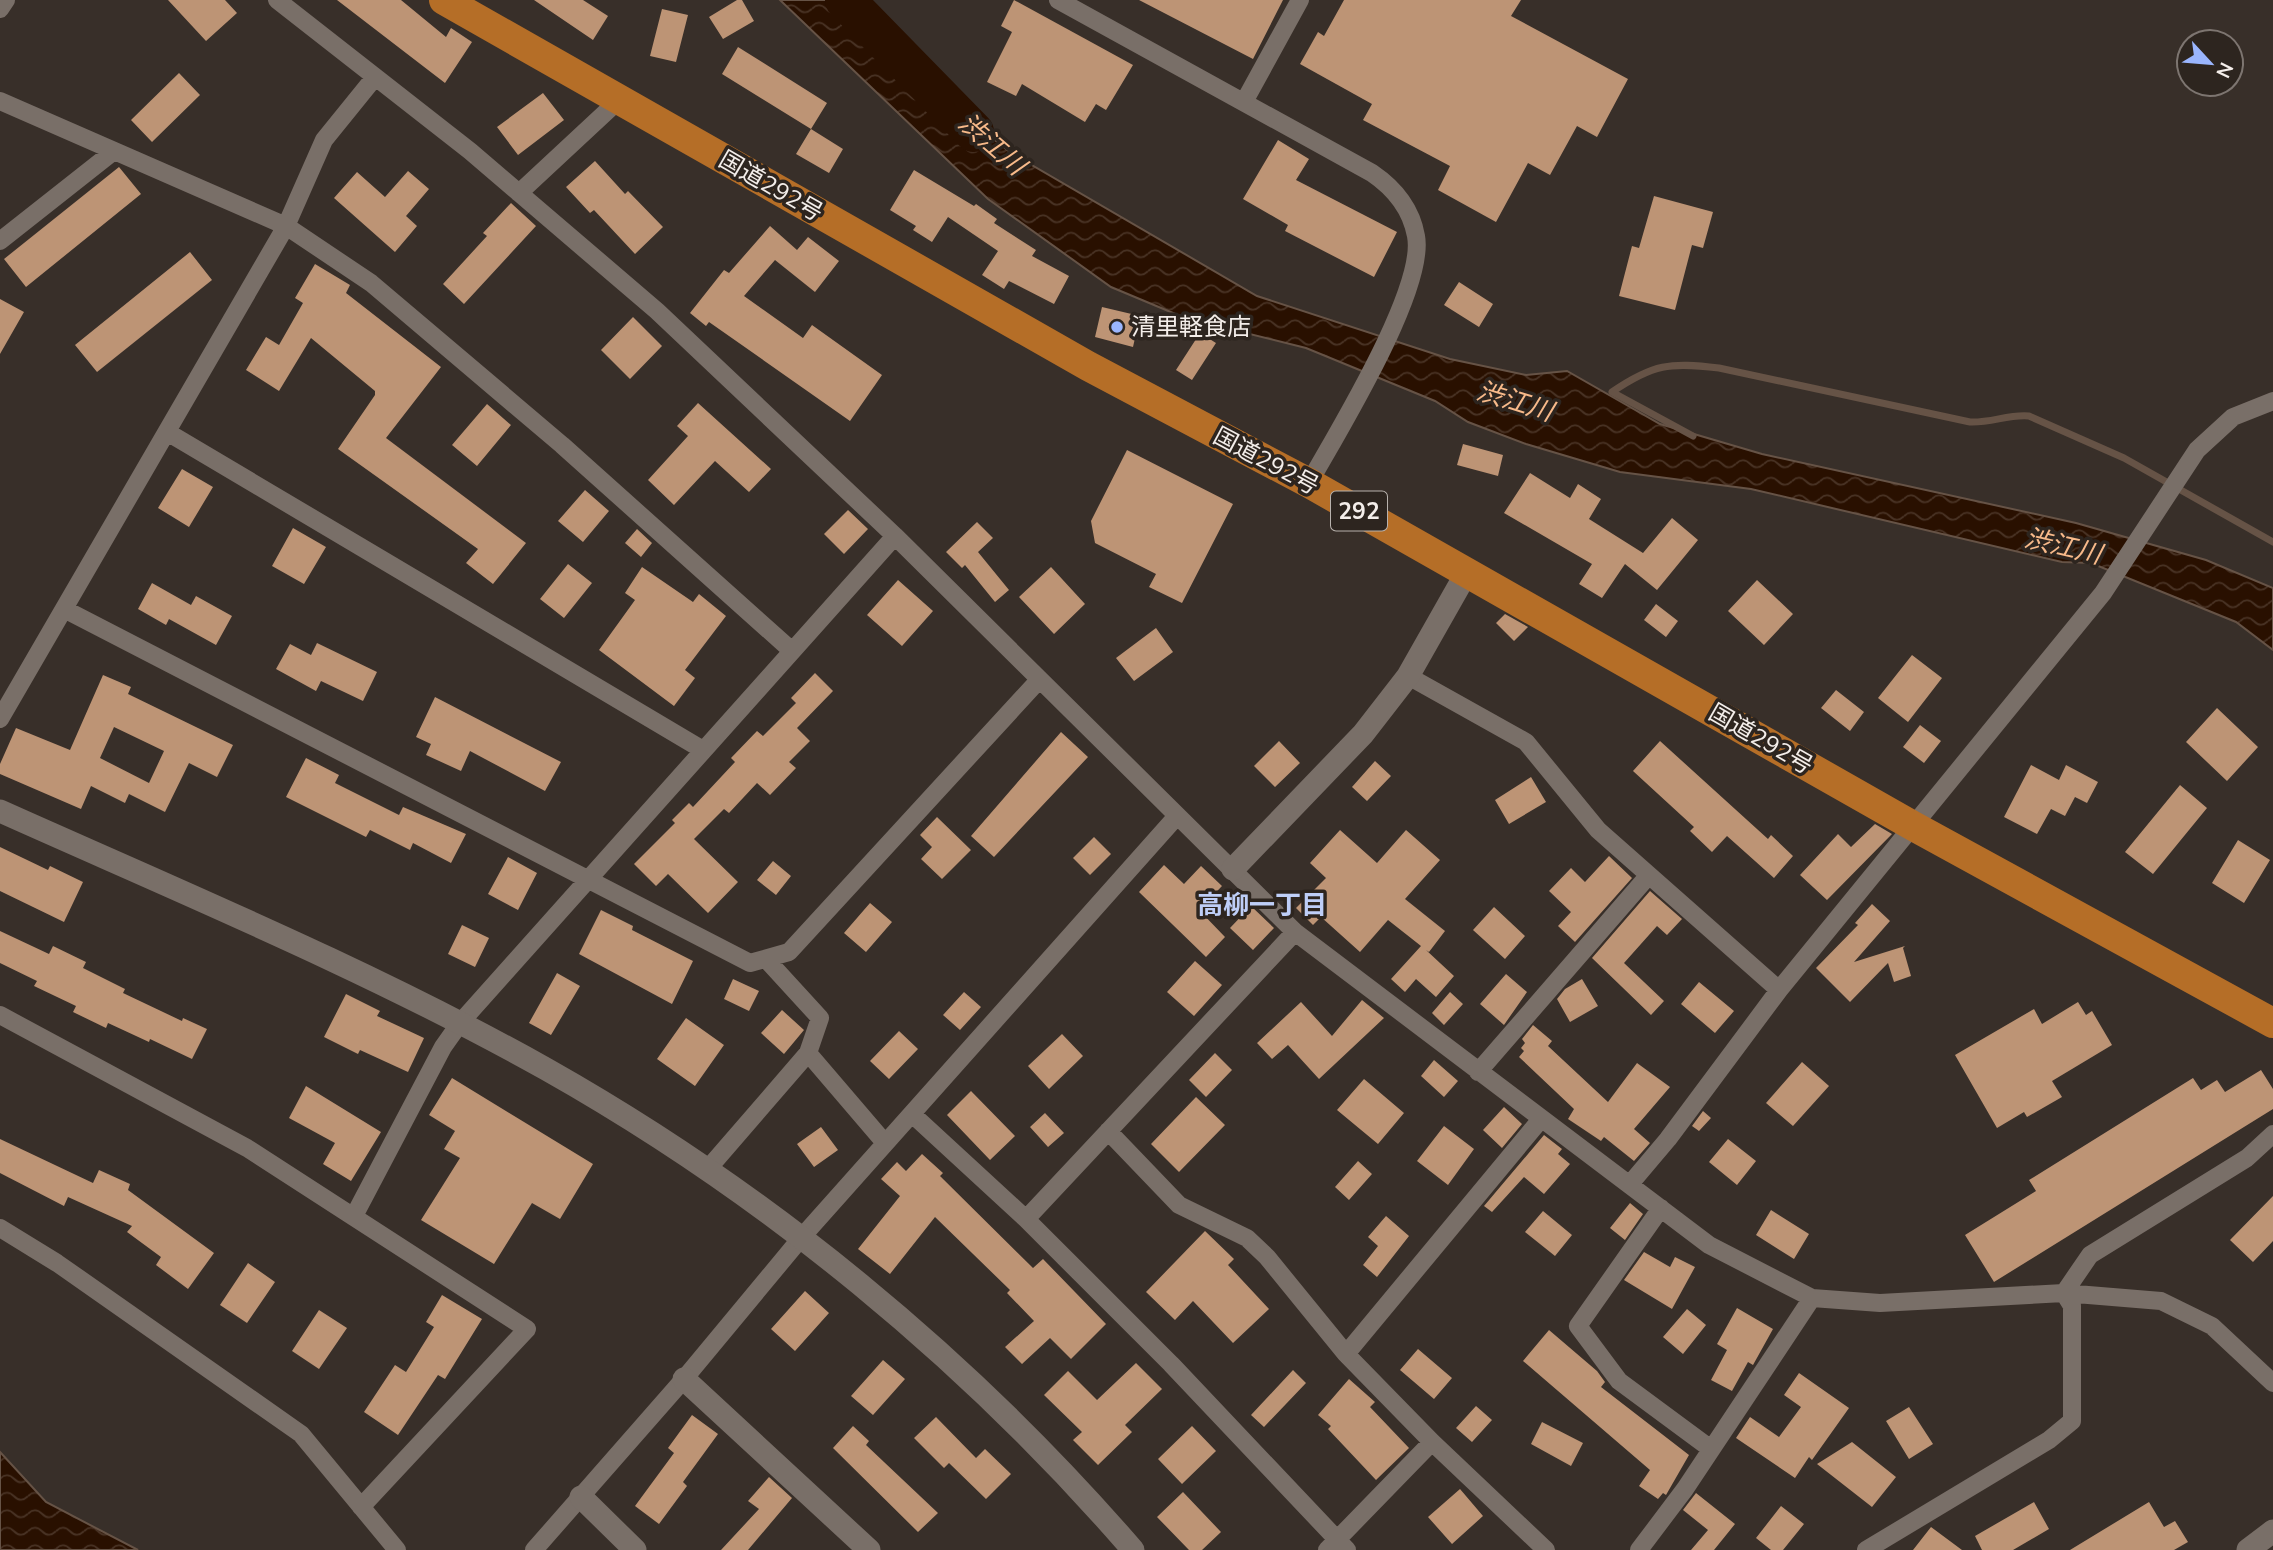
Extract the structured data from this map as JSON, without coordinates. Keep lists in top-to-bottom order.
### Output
{
  "streets": {
    "highway": ["国道292号", "292"]
  },
  "districts": ["高柳一丁目"],
  "water": ["渋江川"],
  "places": ["清里軽食店"],
  "north": "bottom right"
}
